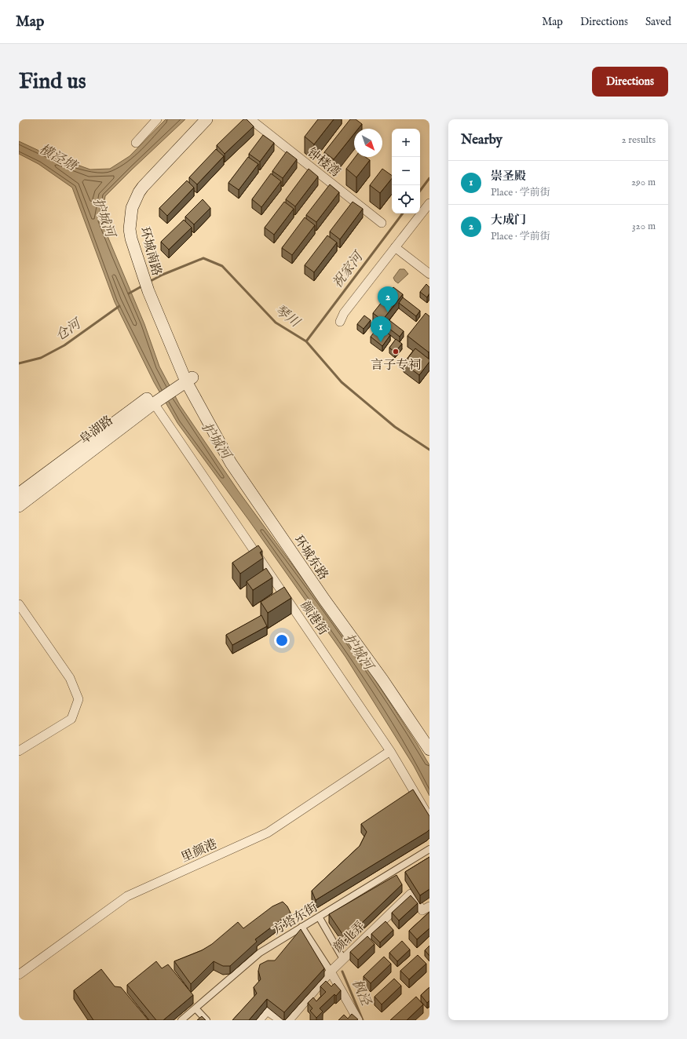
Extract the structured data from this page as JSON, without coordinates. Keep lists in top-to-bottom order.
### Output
{
  "streets": {
    "main road": ["环城南路", "阜湖路", "环城东路"],
    "street": [
      "钟楼湾",
      "颜港街",
      "里颜港",
      "方塔东街",
      "颜北弄"
    ]
  },
  "crossings": [
    ["环城南路", "阜湖路"],
    ["环城南路", "环城东路"],
    ["阜湖路", "环城东路"],
    ["阜湖路", "颜港街"],
    ["颜港街", "里颜港"]
  ],
  "water": [
    "横泾塘",
    "护城河",
    "祝家河",
    "琴川",
    "仓河",
    "枫泾"
  ],
  "places": ["言子专祠"],
  "north": "bottom right",
  "page": {
    "header": "Map",
    "nav": ["Map", "Directions", "Saved"],
    "buttons": "Directions",
    "title": "Find us",
    "heading": ["Nearby", "2 results"],
    "map_buttons": ["+", "−"],
    "list": [
      {
        "mark": "1",
        "name": "崇圣殿",
        "note": "Place · 学前街",
        "value": "290 m"
      },
      {
        "mark": "2",
        "name": "大成门",
        "note": "Place · 学前街",
        "value": "320 m"
      }
    ],
    "pins": ["2", "1"]
  }
}
